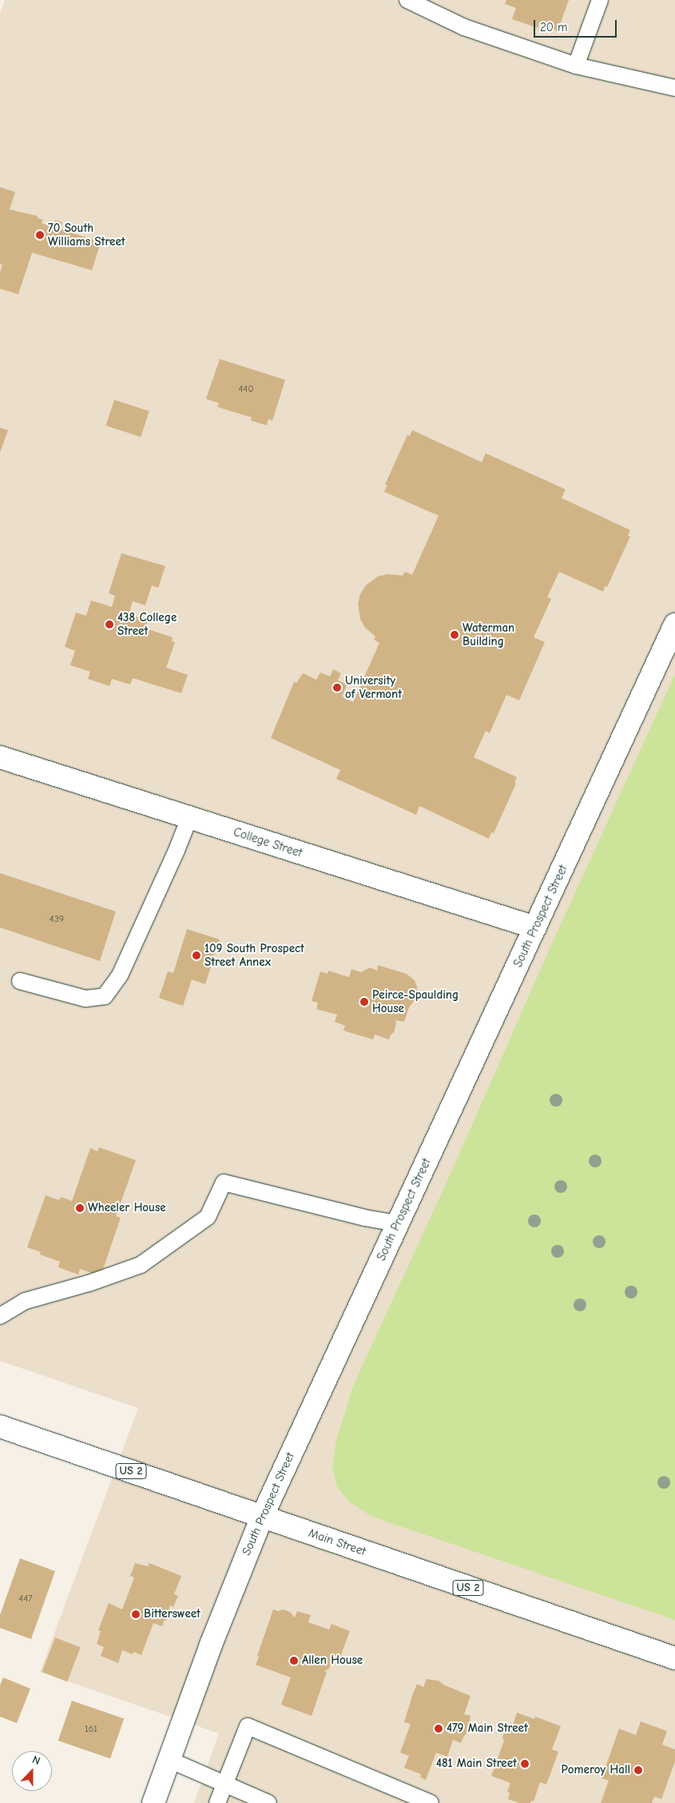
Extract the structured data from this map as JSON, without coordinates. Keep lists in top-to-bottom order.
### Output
{
  "streets": {
    "street": [
      "College Street",
      "South Prospect Street",
      "US 2",
      "Main Street"
    ]
  },
  "crossings": [
    ["College Street", "South Prospect Street"],
    ["South Prospect Street", "Main Street"]
  ],
  "places": [
    "70 South Williams Street",
    "438 College Street",
    "Waterman Building",
    "University of Vermont",
    "109 South Prospect Street Annex",
    "Peirce-Spaulding House",
    "Wheeler House",
    "Bittersweet",
    "Allen House",
    "479 Main Street",
    "481 Main Street",
    "Pomeroy Hall"
  ],
  "house_numbers": [
    "440",
    "439",
    "447",
    "161"
  ],
  "scale_bar": "20 m",
  "north": "top"
}
